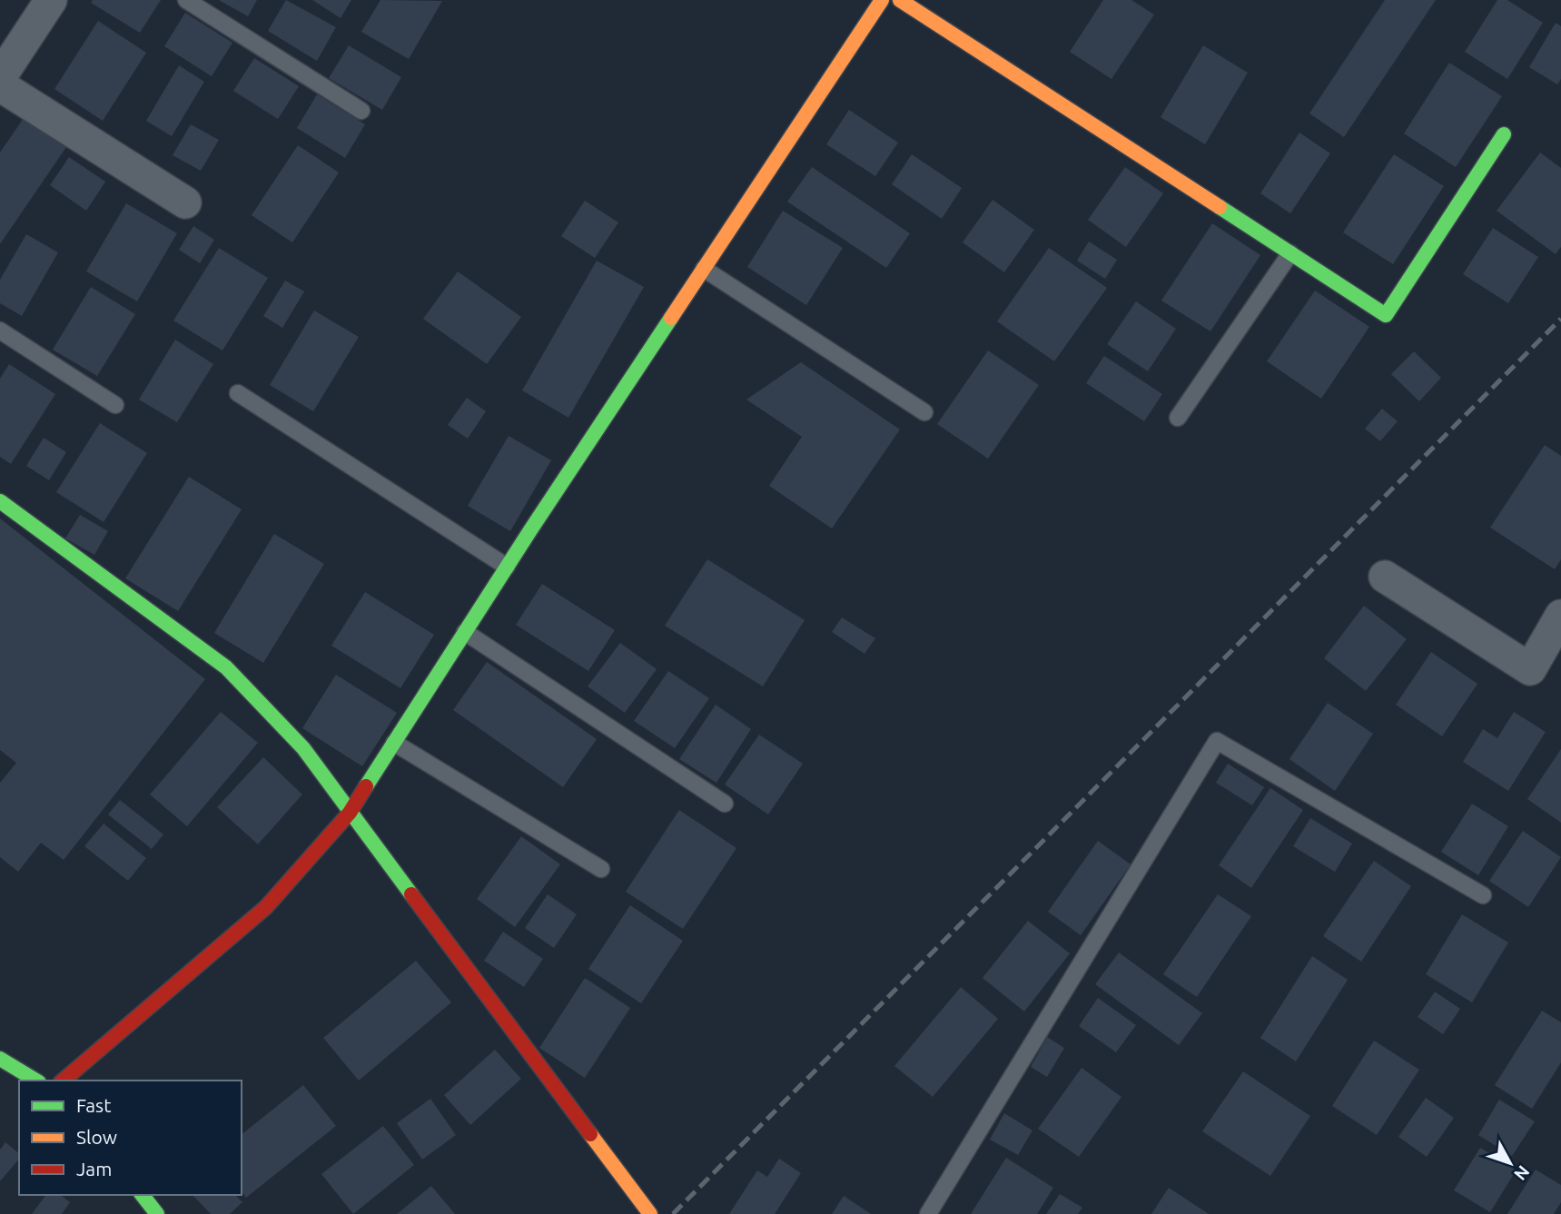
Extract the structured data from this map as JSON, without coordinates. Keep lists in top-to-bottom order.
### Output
{
  "legend": ["Fast", "Slow", "Jam"],
  "north": "bottom right"
}
